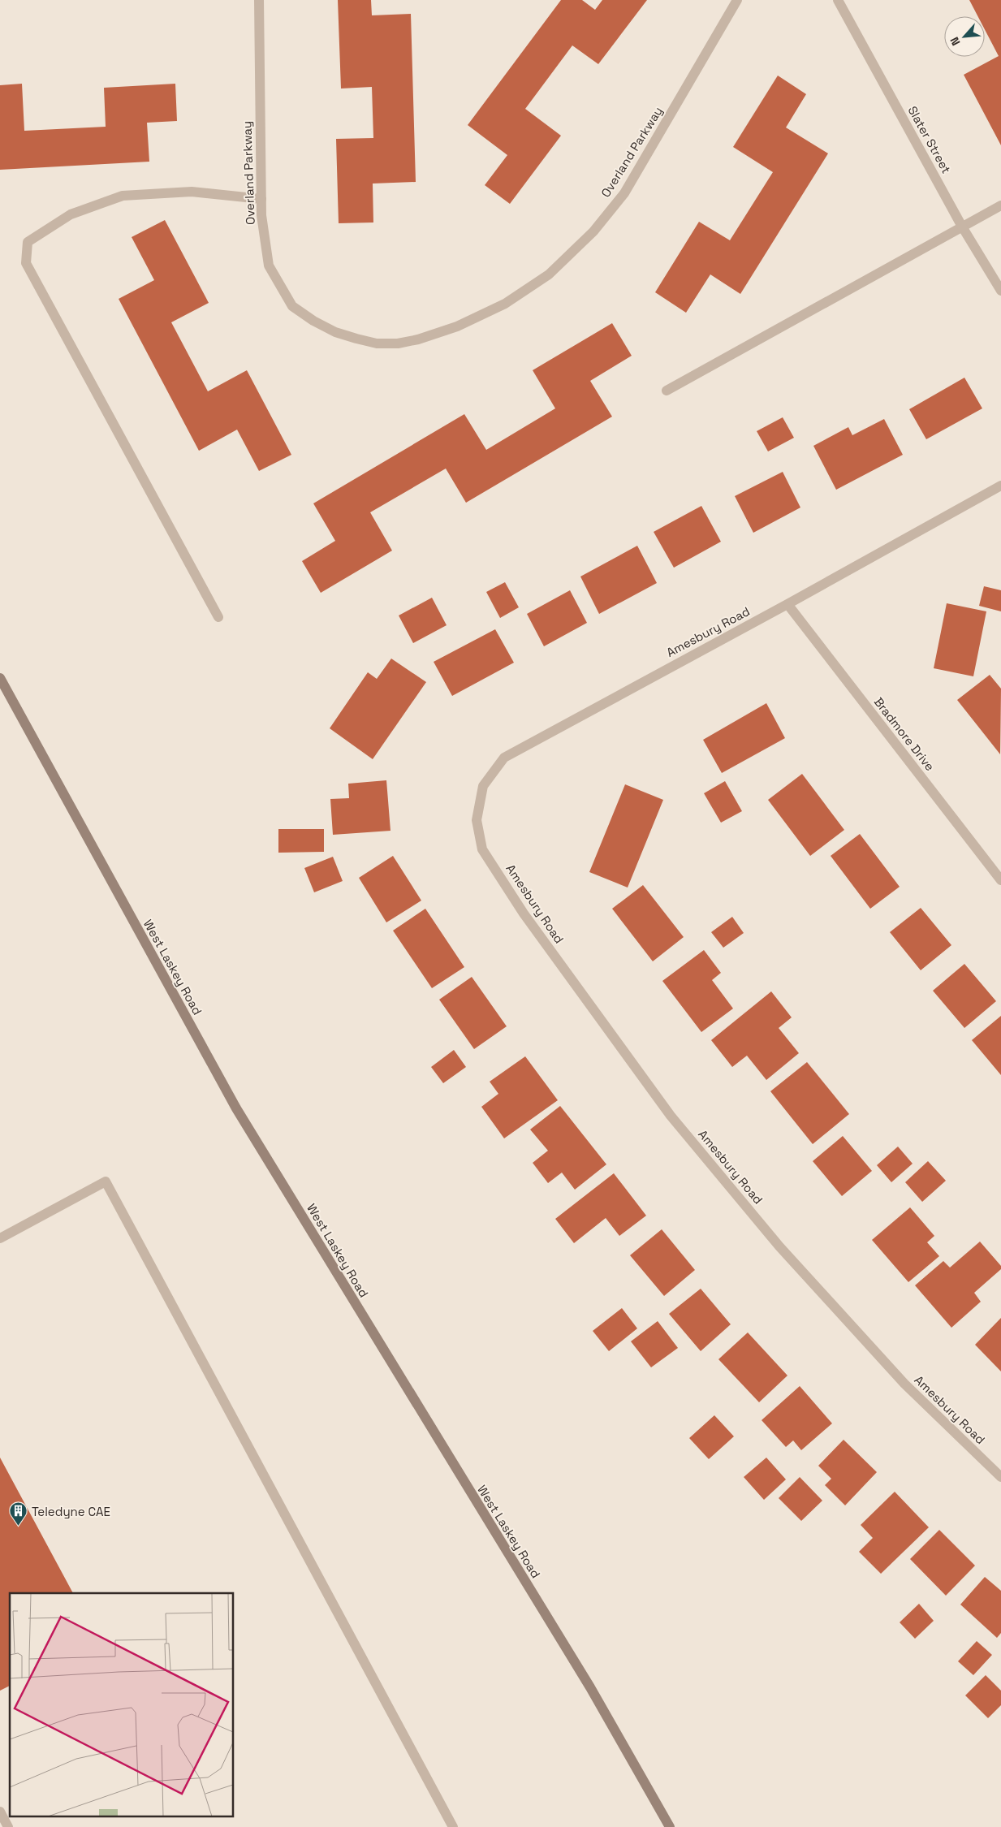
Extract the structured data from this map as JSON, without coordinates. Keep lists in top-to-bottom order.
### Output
{
  "streets": {
    "main road": ["West Laskey Road"],
    "street": [
      "Slater Street",
      "Overland Parkway",
      "Amesbury Road",
      "Bradmore Drive"
    ]
  },
  "crossings": [
    ["Amesbury Road", "Bradmore Drive"]
  ],
  "places": {
    "building": ["Teledyne CAE"]
  },
  "north": "bottom left"
}
